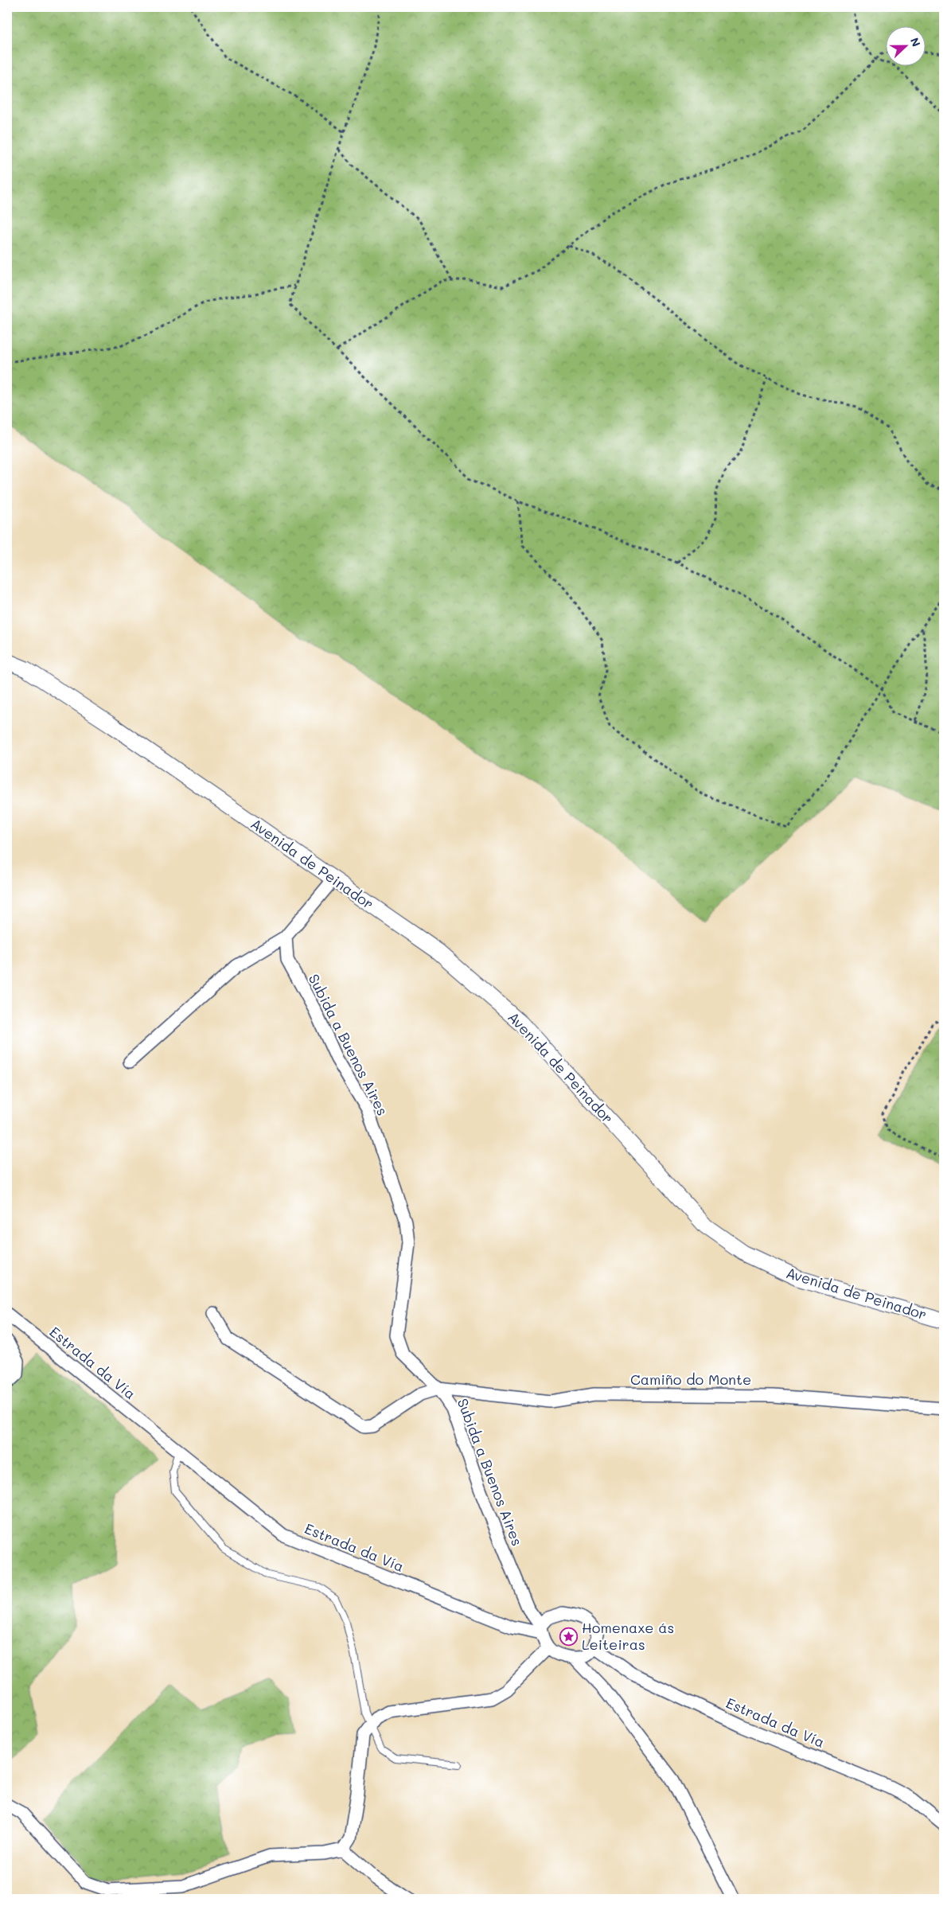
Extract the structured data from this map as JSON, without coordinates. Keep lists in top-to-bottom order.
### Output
{
  "streets": {
    "street": [
      "Avenida de Peinador",
      "Subida a Buenos Aires",
      "Estrada da Vía",
      "Camiño do Monte"
    ]
  },
  "crossings": [
    ["Subida a Buenos Aires", "Estrada da Vía"],
    ["Subida a Buenos Aires", "Camiño do Monte"]
  ],
  "places": {
    "place": ["Homenaxe ás Leiteiras"]
  },
  "north": "right"
}
